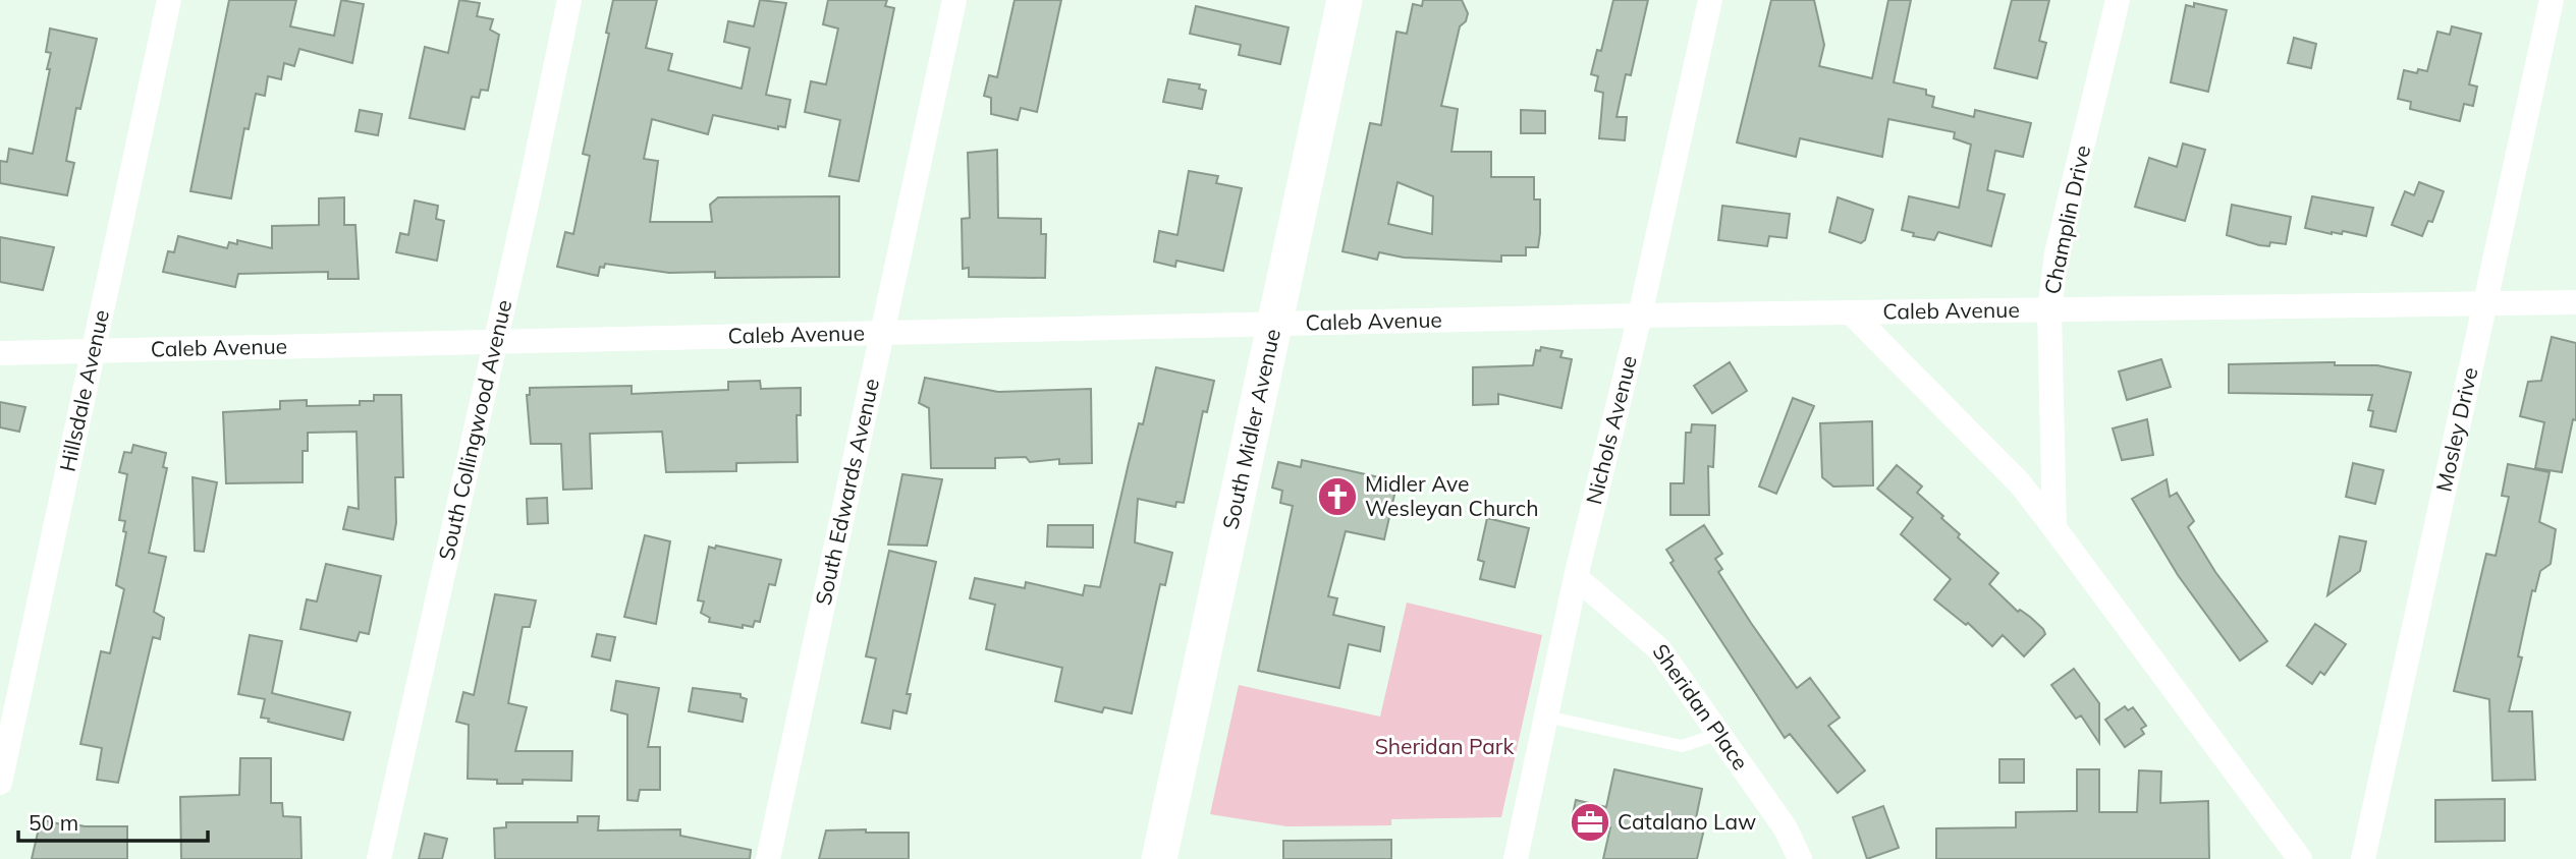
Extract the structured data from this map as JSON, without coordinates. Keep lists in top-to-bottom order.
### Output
{
  "streets": {
    "main road": ["South Midler Avenue"],
    "street": [
      "Champlin Drive",
      "Caleb Avenue",
      "Hillsdale Avenue",
      "South Collingwood Avenue",
      "Nichols Avenue",
      "Mosley Drive",
      "South Edwards Avenue",
      "Sheridan Place"
    ]
  },
  "crossings": [
    ["Champlin Drive", "Caleb Avenue"],
    ["Caleb Avenue", "Hillsdale Avenue"],
    ["Caleb Avenue", "South Collingwood Avenue"],
    ["Caleb Avenue", "South Midler Avenue"],
    ["Caleb Avenue", "Nichols Avenue"],
    ["Caleb Avenue", "Mosley Drive"],
    ["Caleb Avenue", "South Edwards Avenue"],
    ["Nichols Avenue", "Sheridan Place"]
  ],
  "parks": ["Sheridan Park"],
  "places": {
    "church": ["Midler Ave Wesleyan Church"],
    "office": ["Catalano Law"]
  },
  "scale_bar": "50 m"
}
